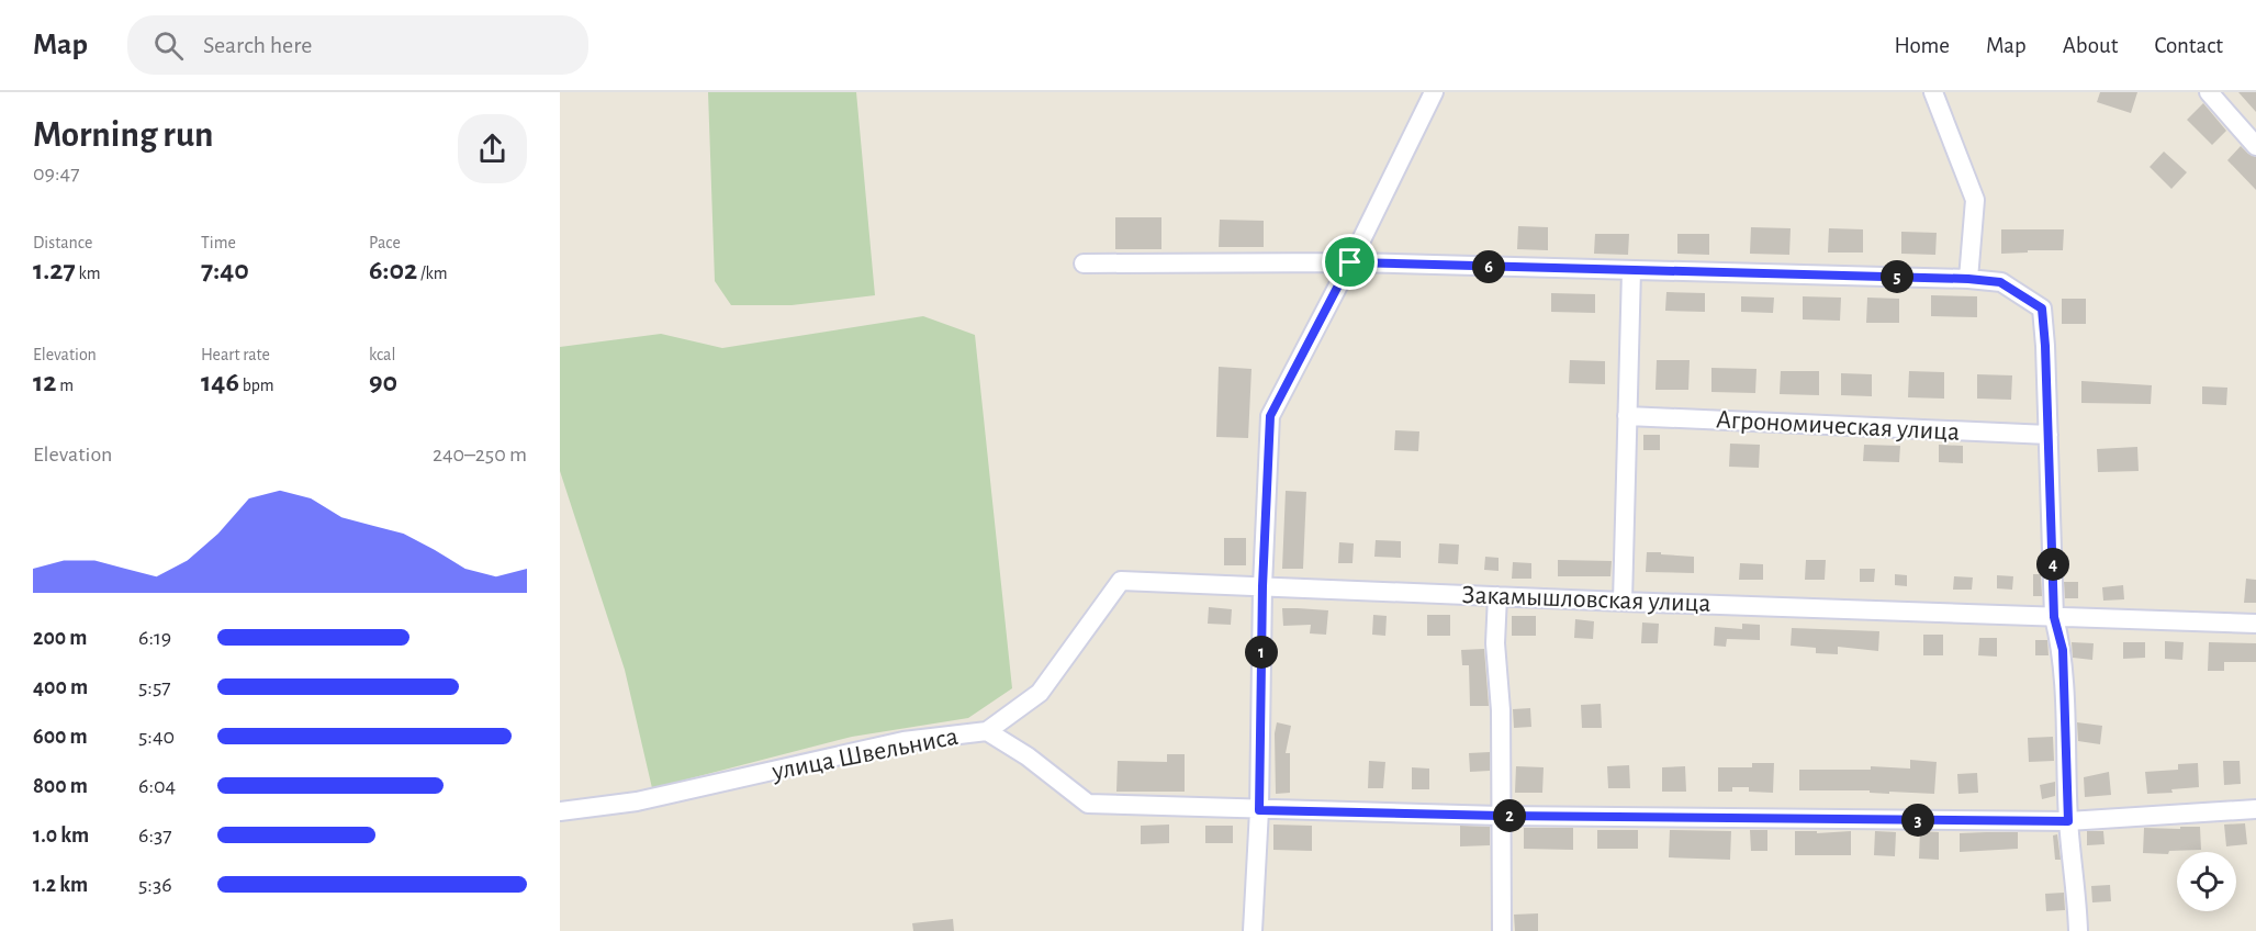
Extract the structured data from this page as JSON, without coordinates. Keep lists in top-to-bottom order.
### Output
{
  "streets": {
    "street": ["Агрономическая улица", "Закамышловская улица", "улица Швельниса"]
  },
  "crossings": [
    ["Закамышловская улица", "улица Швельниса"]
  ],
  "page": {
    "header": "Map",
    "search": "Search here",
    "nav": [
      "Home",
      "Map",
      "About",
      "Contact"
    ],
    "heading": ["Morning run", "09:47"],
    "stats": [
      ["Distance", "1.27 km"],
      ["Time", "7:40"],
      ["Pace", "6:02 /km"],
      ["Elevation", "12 m"],
      ["Heart rate", "146 bpm"],
      ["kcal", "90"]
    ],
    "pins": [
      "6",
      "5",
      "4",
      "1",
      "2",
      "3"
    ],
    "chart": ["Elevation", "240–250 m"],
    "list": [
      {
        "name": "200 m",
        "note": "6:19"
      },
      {
        "name": "400 m",
        "note": "5:57"
      },
      {
        "name": "600 m",
        "note": "5:40"
      },
      {
        "name": "800 m",
        "note": "6:04"
      },
      {
        "name": "1.0 km",
        "note": "6:37"
      },
      {
        "name": "1.2 km",
        "note": "5:36"
      }
    ]
  }
}
